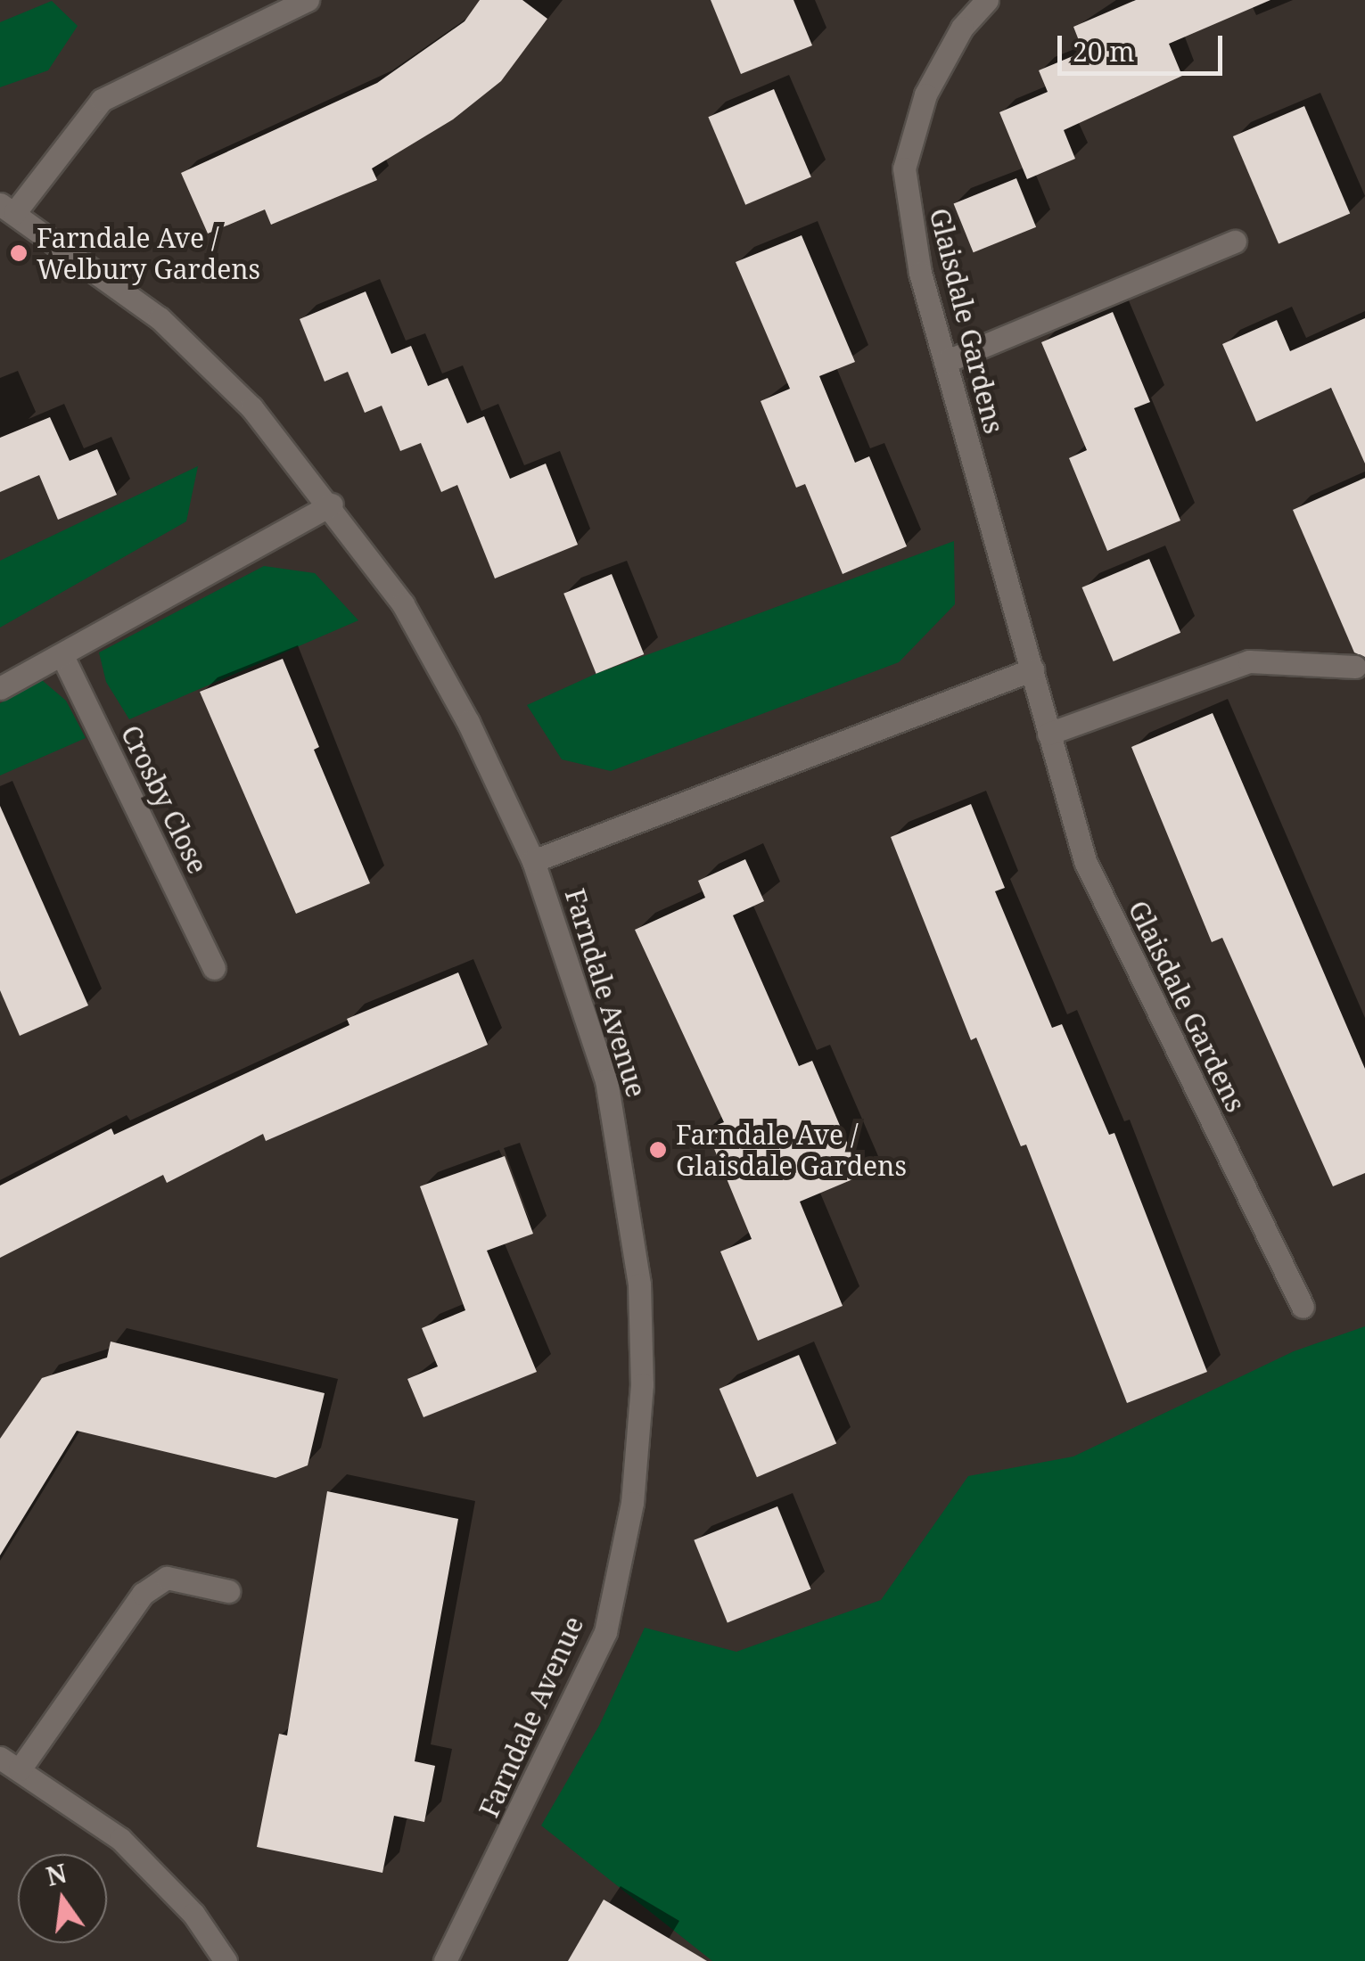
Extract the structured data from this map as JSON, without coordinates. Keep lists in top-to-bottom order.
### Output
{
  "streets": {
    "street": ["Glaisdale Gardens", "Crosby Close", "Farndale Avenue"]
  },
  "places": ["Farndale Ave / Welbury Gardens", "Farndale Ave / Glaisdale Gardens"],
  "scale_bar": "20 m",
  "north": "top"
}
